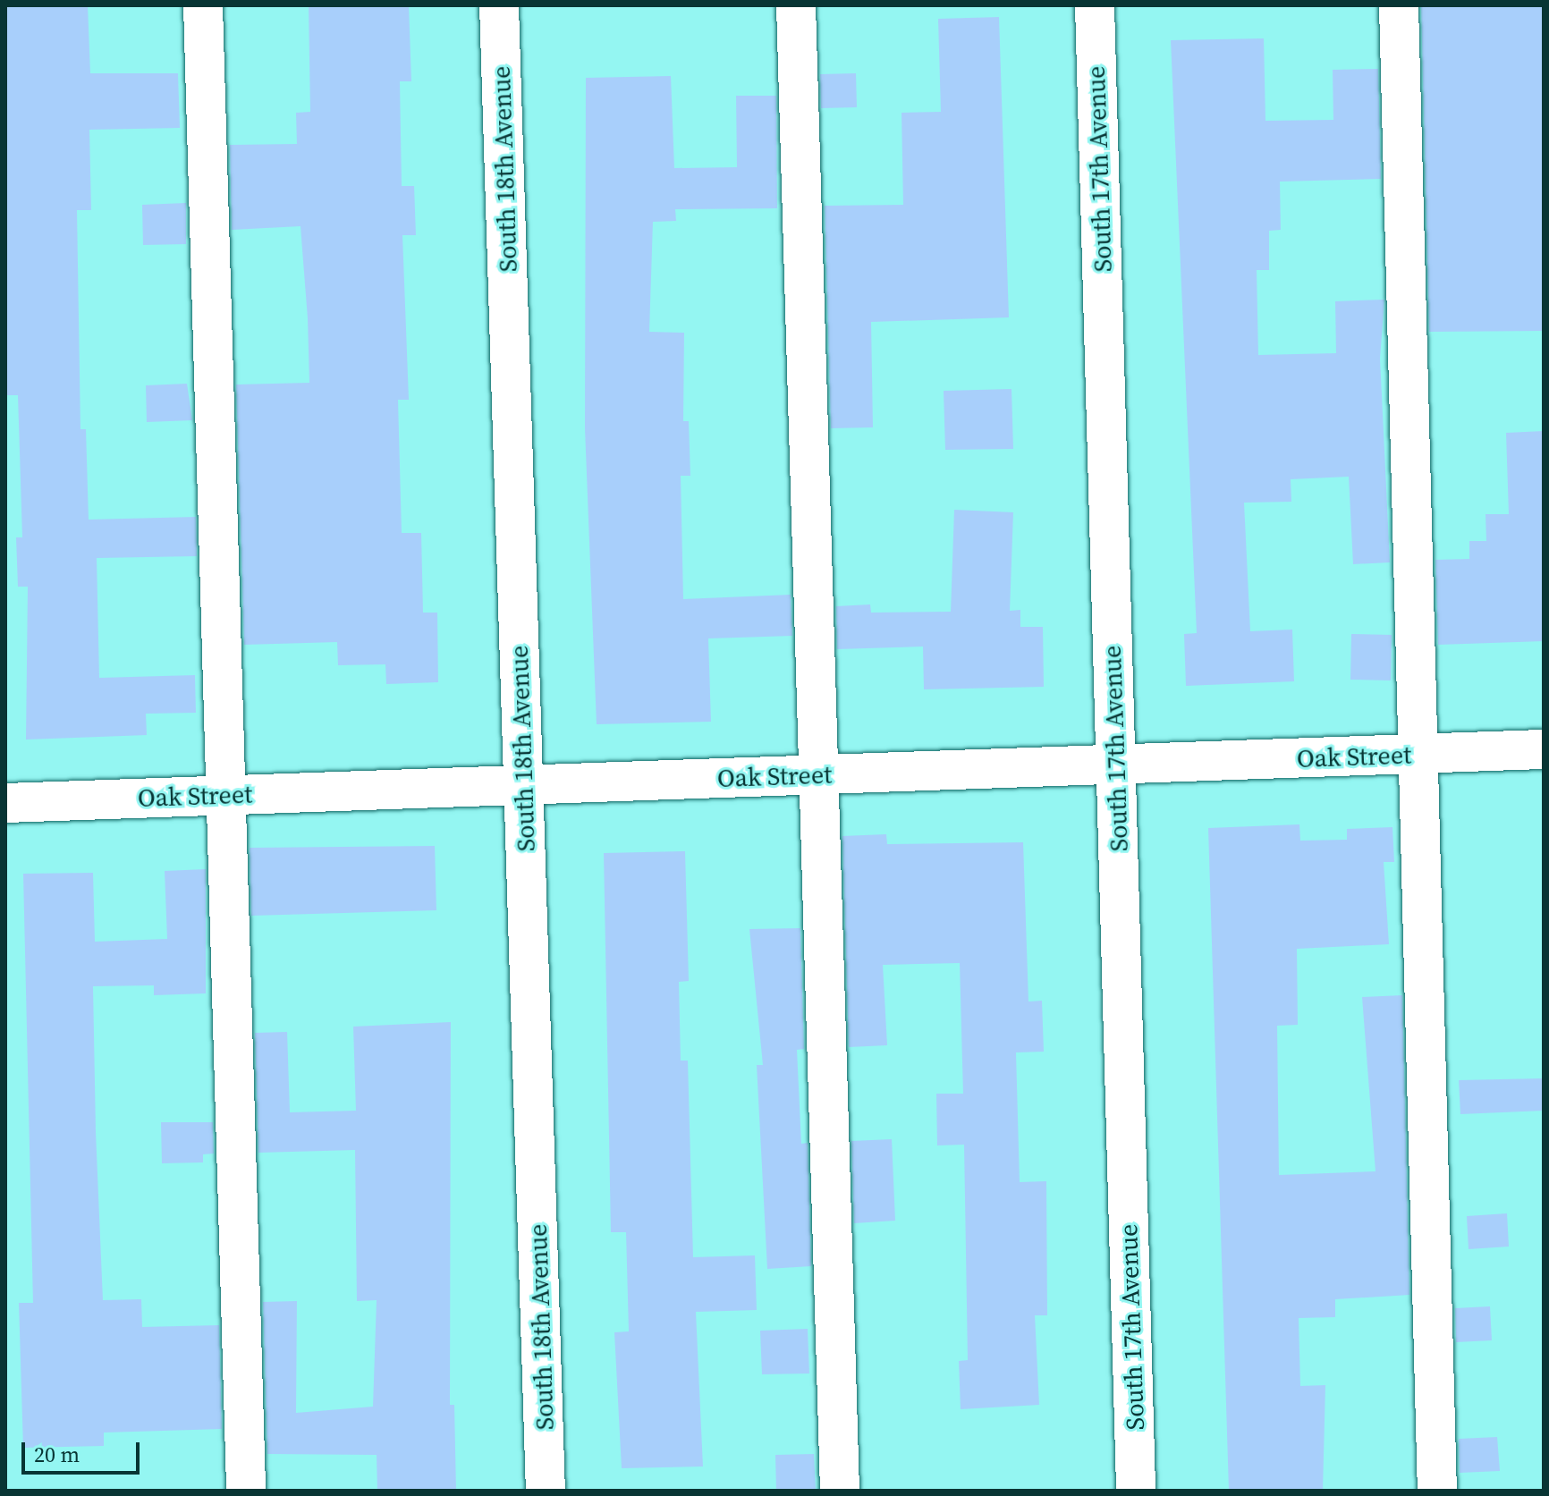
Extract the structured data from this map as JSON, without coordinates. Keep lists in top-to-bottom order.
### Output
{
  "streets": {
    "street": ["South 18th Avenue", "South 17th Avenue", "Oak Street"]
  },
  "crossings": [
    ["South 18th Avenue", "Oak Street"],
    ["South 17th Avenue", "Oak Street"]
  ],
  "scale_bar": "20 m"
}
